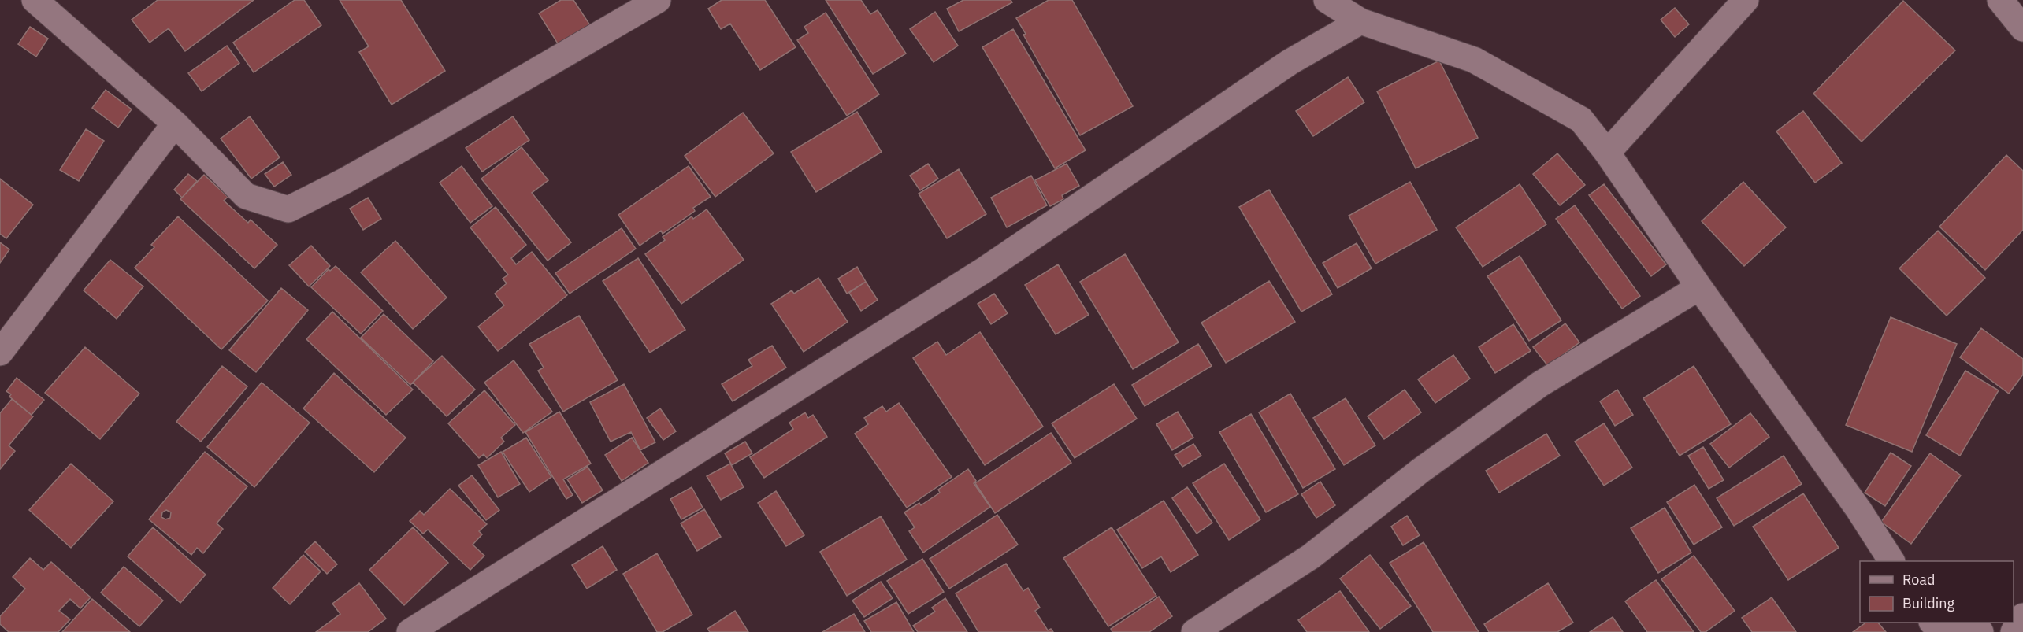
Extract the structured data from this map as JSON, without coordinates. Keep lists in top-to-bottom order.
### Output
{
  "legend": ["Road", "Building"]
}
